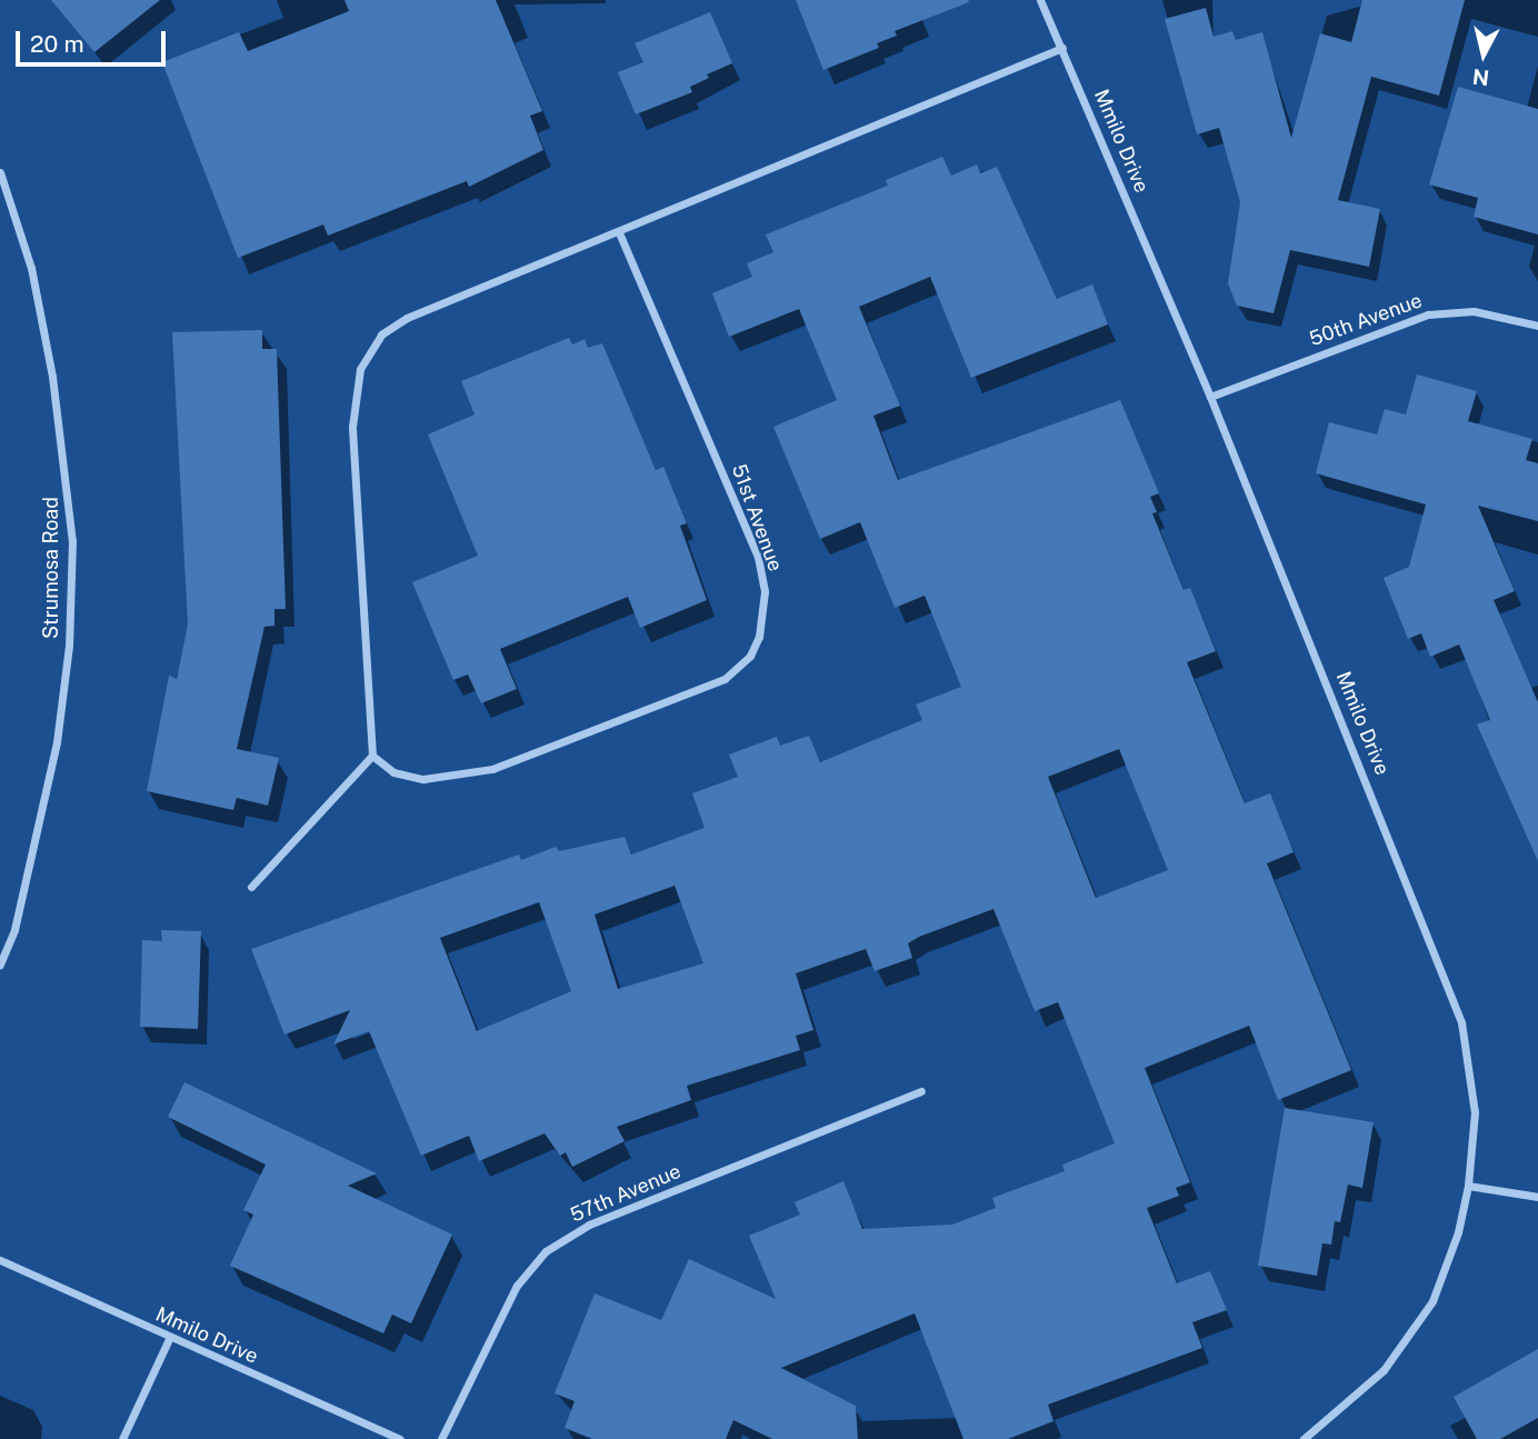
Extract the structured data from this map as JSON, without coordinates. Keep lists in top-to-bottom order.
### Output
{
  "streets": {
    "street": [
      "Mmilo Drive",
      "50th Avenue",
      "51st Avenue",
      "Strumosa Road",
      "57th Avenue"
    ]
  },
  "crossings": [
    ["Mmilo Drive", "50th Avenue"]
  ],
  "scale_bar": "20 m",
  "north": "bottom"
}
